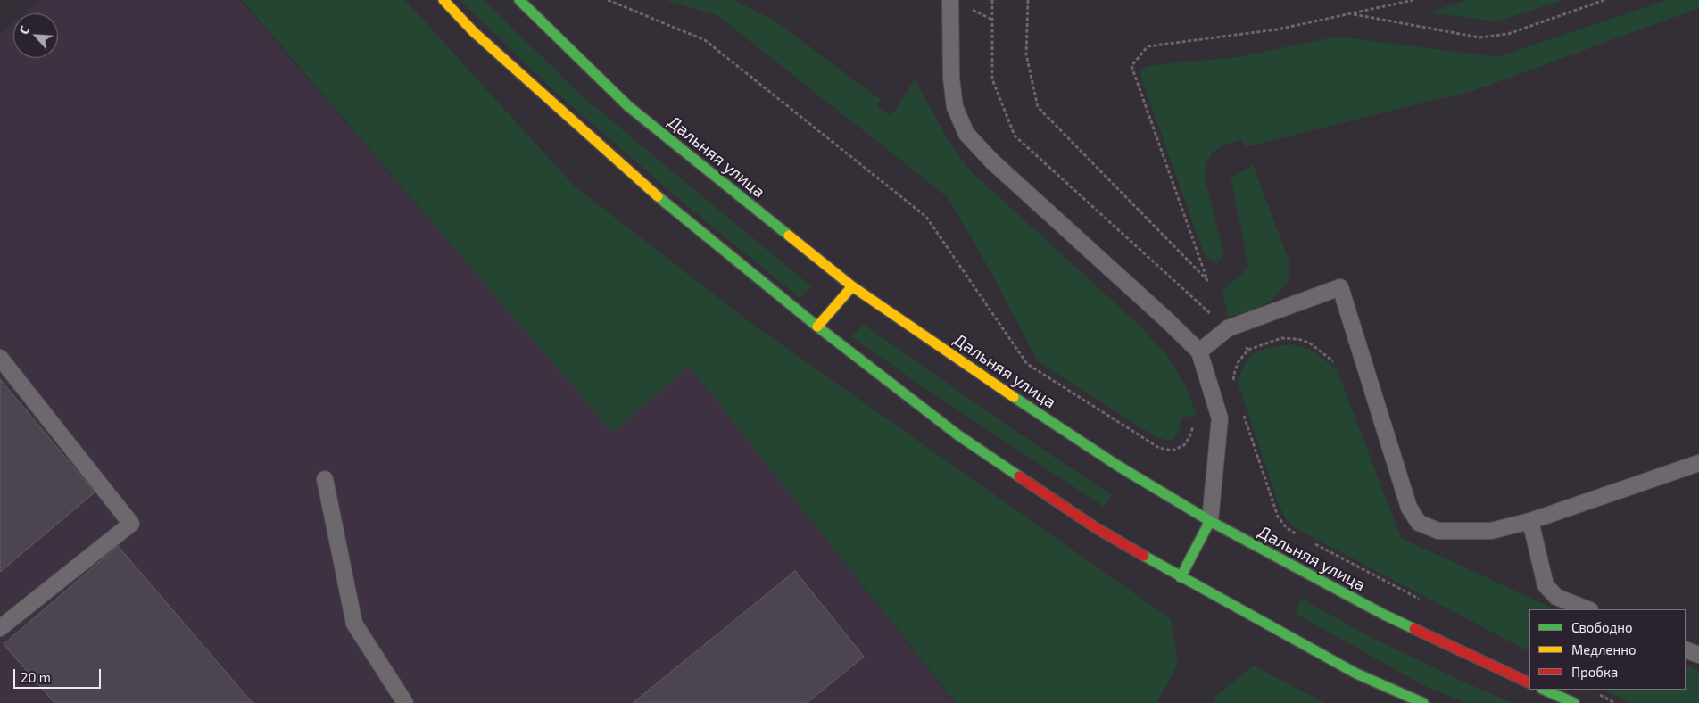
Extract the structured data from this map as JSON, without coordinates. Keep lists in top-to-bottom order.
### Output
{
  "streets": {
    "main road": ["Дальняя улица"]
  },
  "legend": ["Свободно", "Медленно", "Пробка"],
  "scale_bar": "20 m",
  "north": "top left"
}
